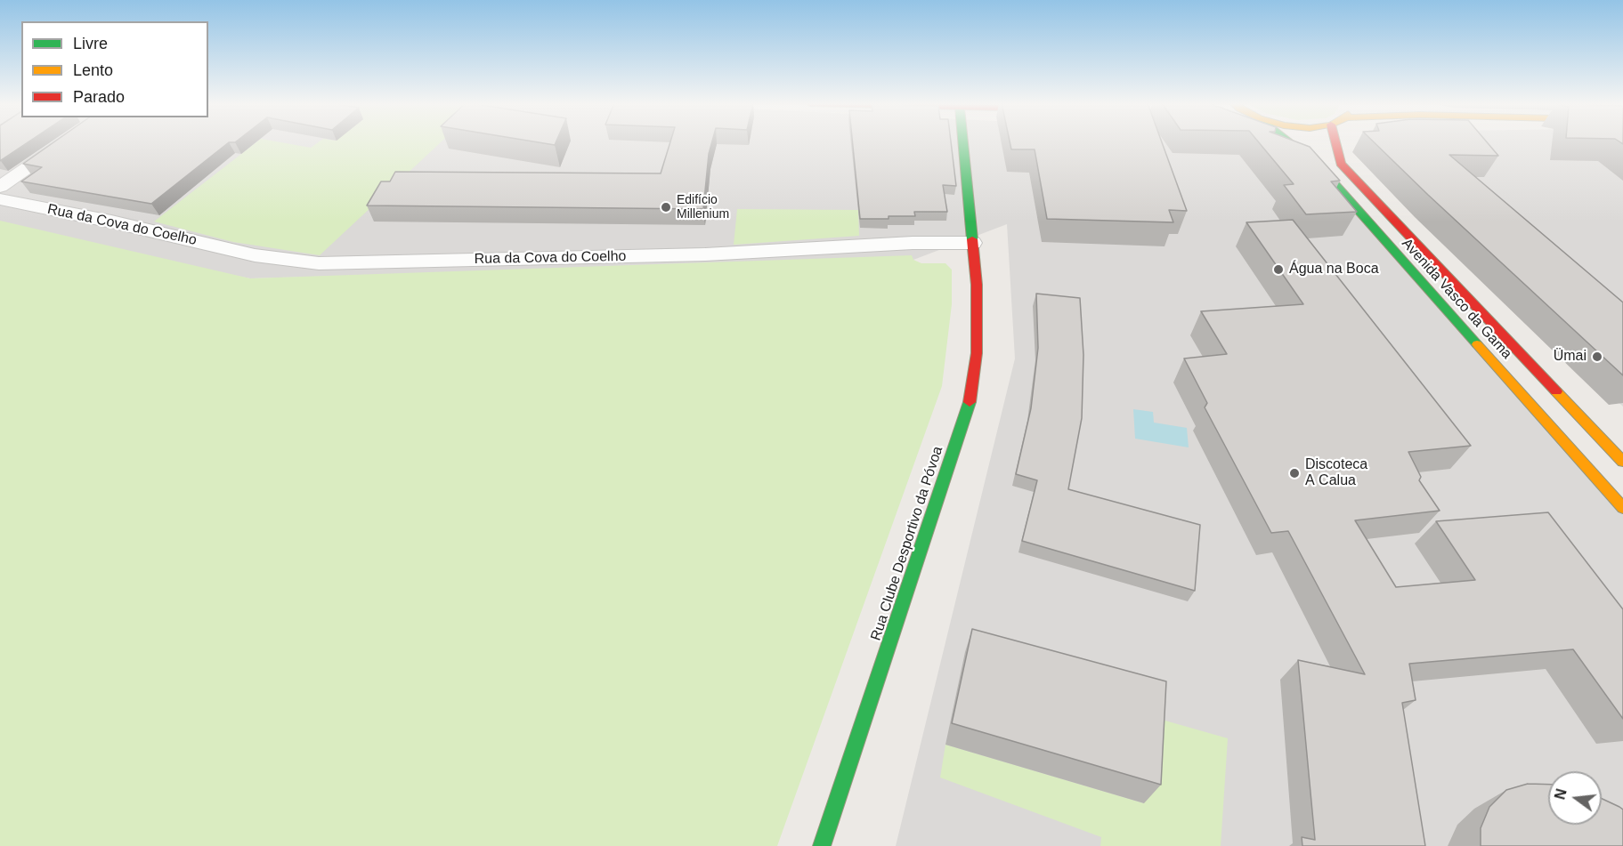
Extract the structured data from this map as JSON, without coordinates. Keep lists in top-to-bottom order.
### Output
{
  "streets": {
    "main road": ["Avenida Vasco da Gama", "Rua Clube Desportivo da Póvoa"],
    "street": ["Rua da Cova do Coelho"]
  },
  "crossings": [
    ["Rua da Cova do Coelho", "Rua Clube Desportivo da Póvoa"]
  ],
  "places": [
    "Edifício Millenium",
    "Água na Boca",
    "Ümai",
    "Discoteca A Calua"
  ],
  "legend": ["Livre", "Lento", "Parado"],
  "north": "left"
}
